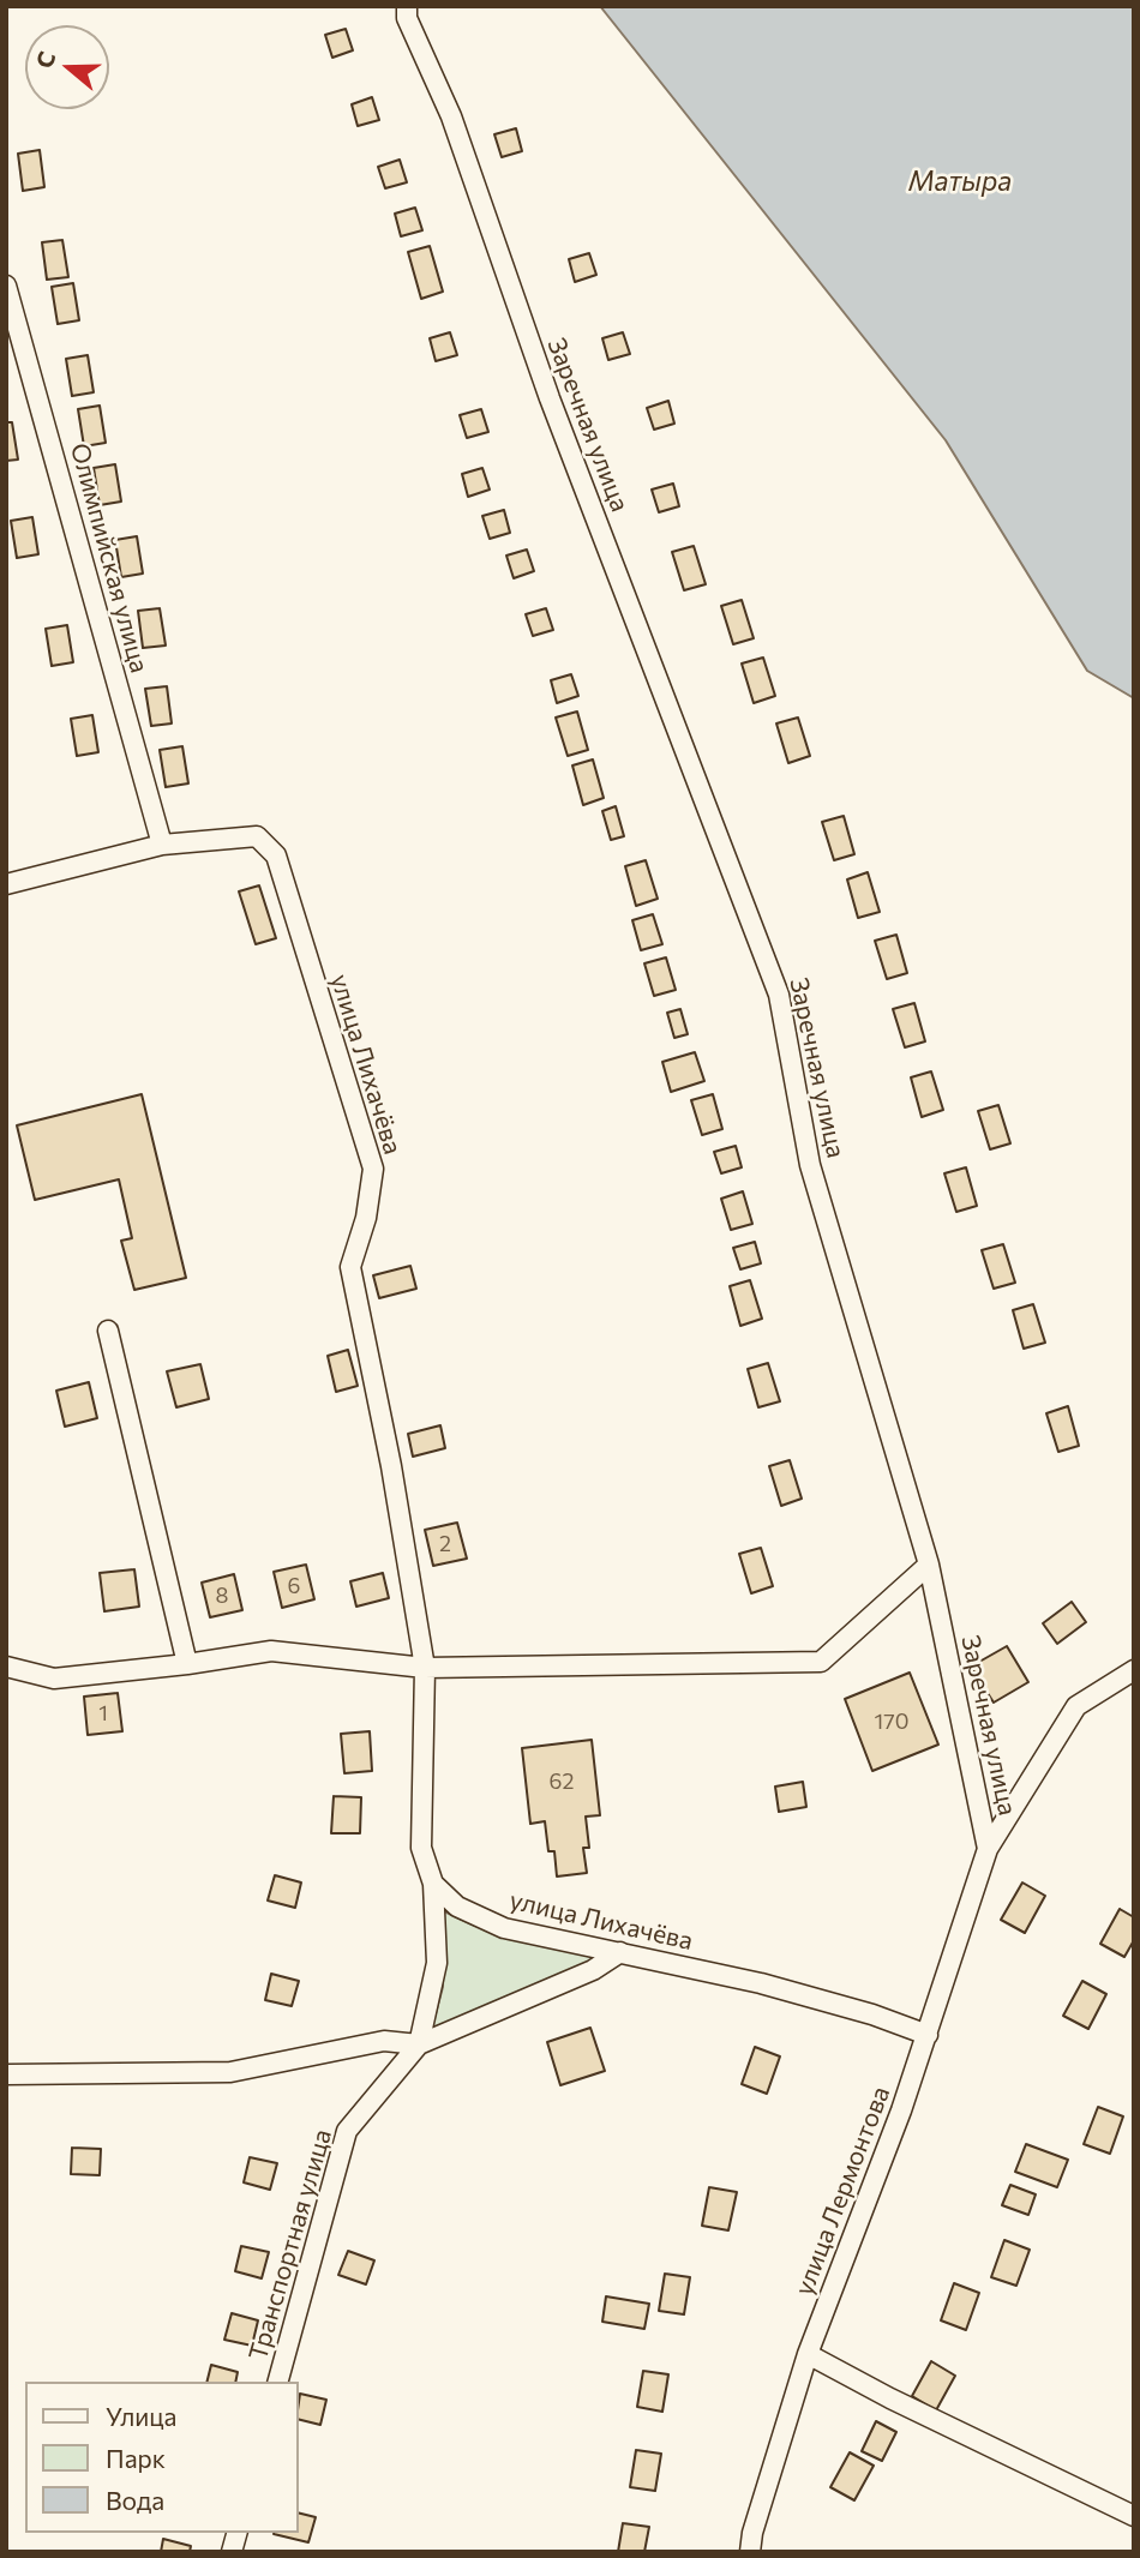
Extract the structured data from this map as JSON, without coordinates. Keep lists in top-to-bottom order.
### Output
{
  "streets": {
    "street": [
      "Заречная улица",
      "Олимпийская улица",
      "улица Лихачёва",
      "улица Лермонтова",
      "Транспортная улица"
    ]
  },
  "crossings": [
    ["Заречная улица", "улица Лермонтова"],
    ["Олимпийская улица", "улица Лихачёва"],
    ["улица Лихачёва", "улица Лермонтова"],
    ["улица Лихачёва", "Транспортная улица"]
  ],
  "water": ["Матыра"],
  "house_numbers": [
    "2",
    "6",
    "8",
    "1",
    "170",
    "62"
  ],
  "legend": ["Улица", "Парк", "Вода"],
  "north": "left"
}
